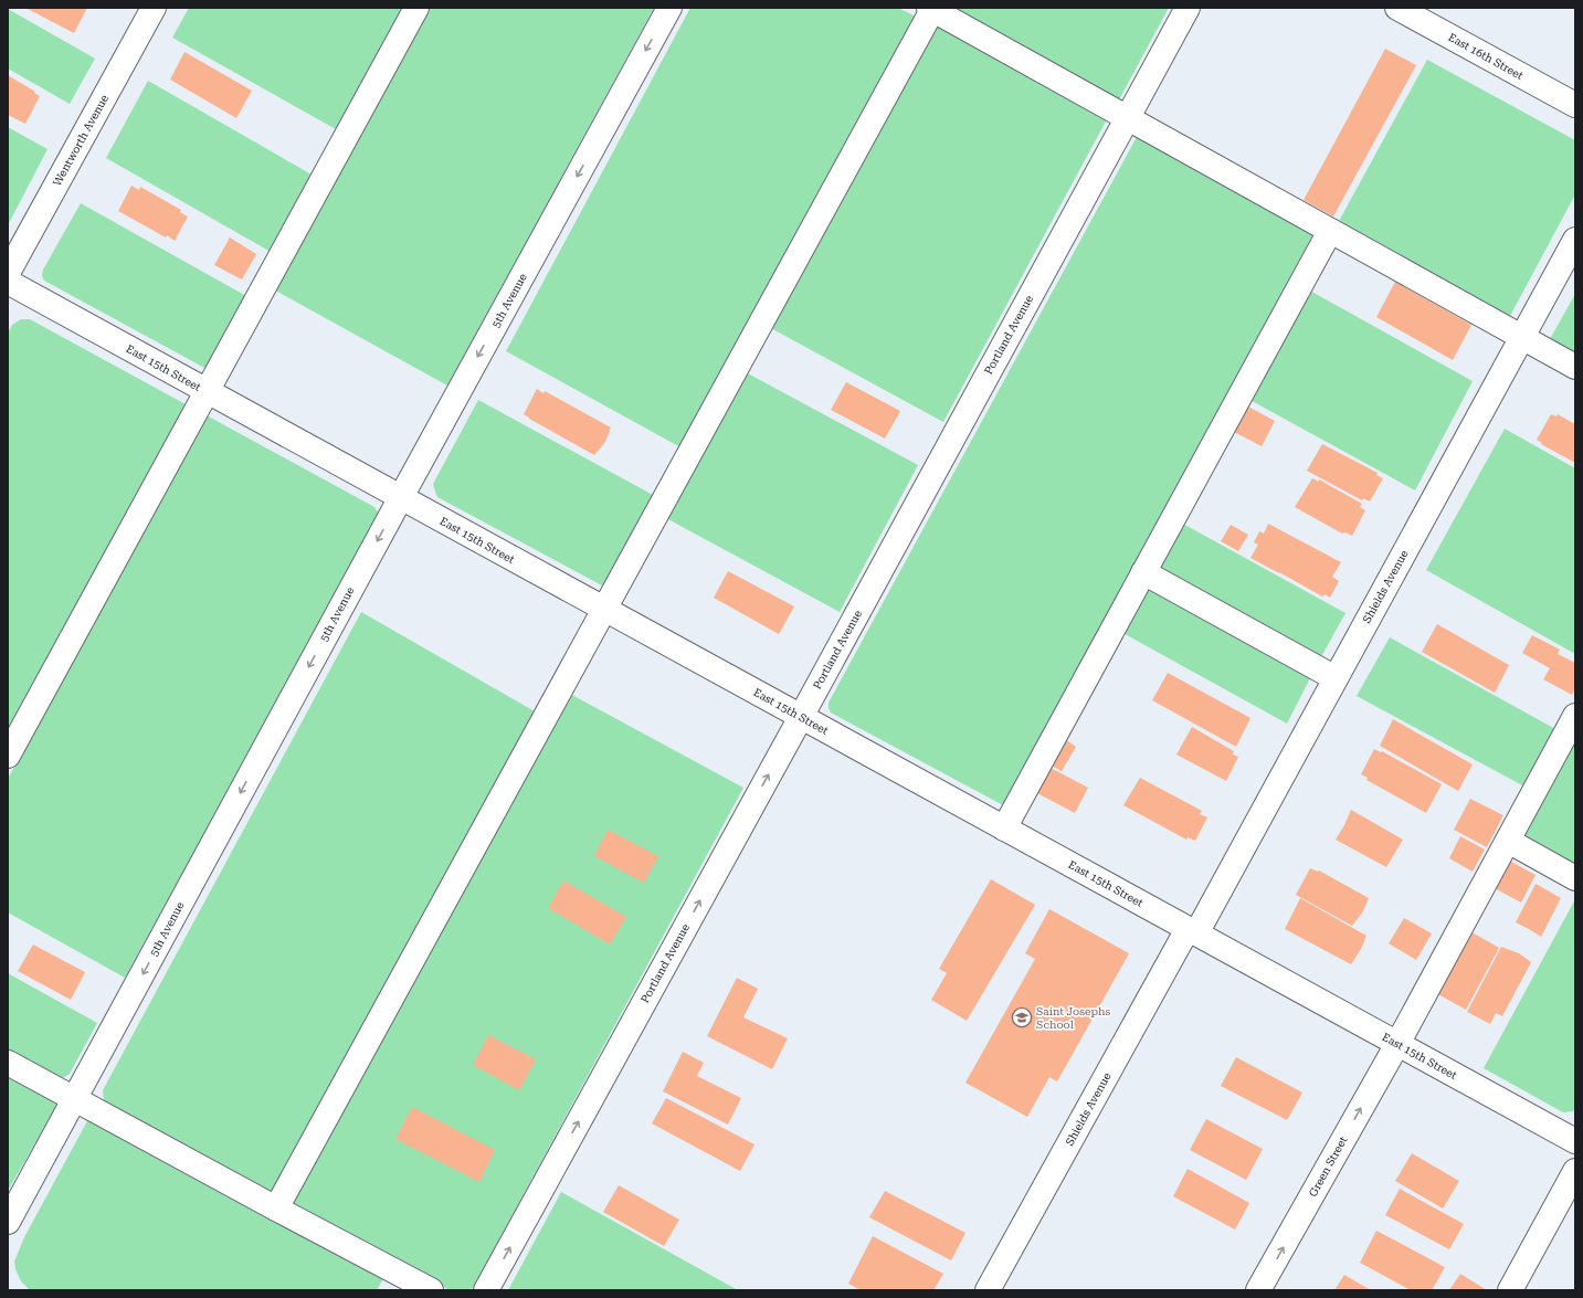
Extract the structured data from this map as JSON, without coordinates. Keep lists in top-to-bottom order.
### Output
{
  "streets": {
    "street": [
      "East 16th Street",
      "Wentworth Avenue",
      "5th Avenue",
      "Portland Avenue",
      "East 15th Street",
      "Shields Avenue",
      "Green Street"
    ]
  },
  "crossings": [
    ["5th Avenue", "East 15th Street"],
    ["Portland Avenue", "East 15th Street"],
    ["East 15th Street", "Shields Avenue"],
    ["East 15th Street", "Green Street"]
  ],
  "one_way": ["5th Avenue", "Portland Avenue", "Green Street"],
  "places": {
    "school or university": ["Saint Josephs School"]
  }
}
